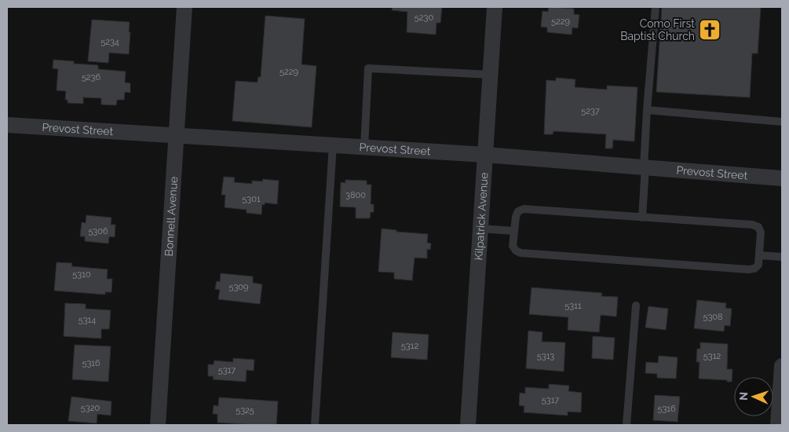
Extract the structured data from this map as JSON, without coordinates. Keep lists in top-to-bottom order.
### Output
{
  "streets": {
    "street": ["Prevost Street", "Bonnell Avenue", "Kilpatrick Avenue"]
  },
  "crossings": [
    ["Prevost Street", "Bonnell Avenue"],
    ["Prevost Street", "Kilpatrick Avenue"]
  ],
  "places": {
    "church": ["Como First Baptist Church"]
  },
  "house_numbers": [
    "5230",
    "5229",
    "5234",
    "5229",
    "5236",
    "5237",
    "3800",
    "5301",
    "5306",
    "5310",
    "5309",
    "5311",
    "5308",
    "5314",
    "5312",
    "5313",
    "5312",
    "5316",
    "5317",
    "5317",
    "5320",
    "5316",
    "5325"
  ],
  "north": "left"
}
